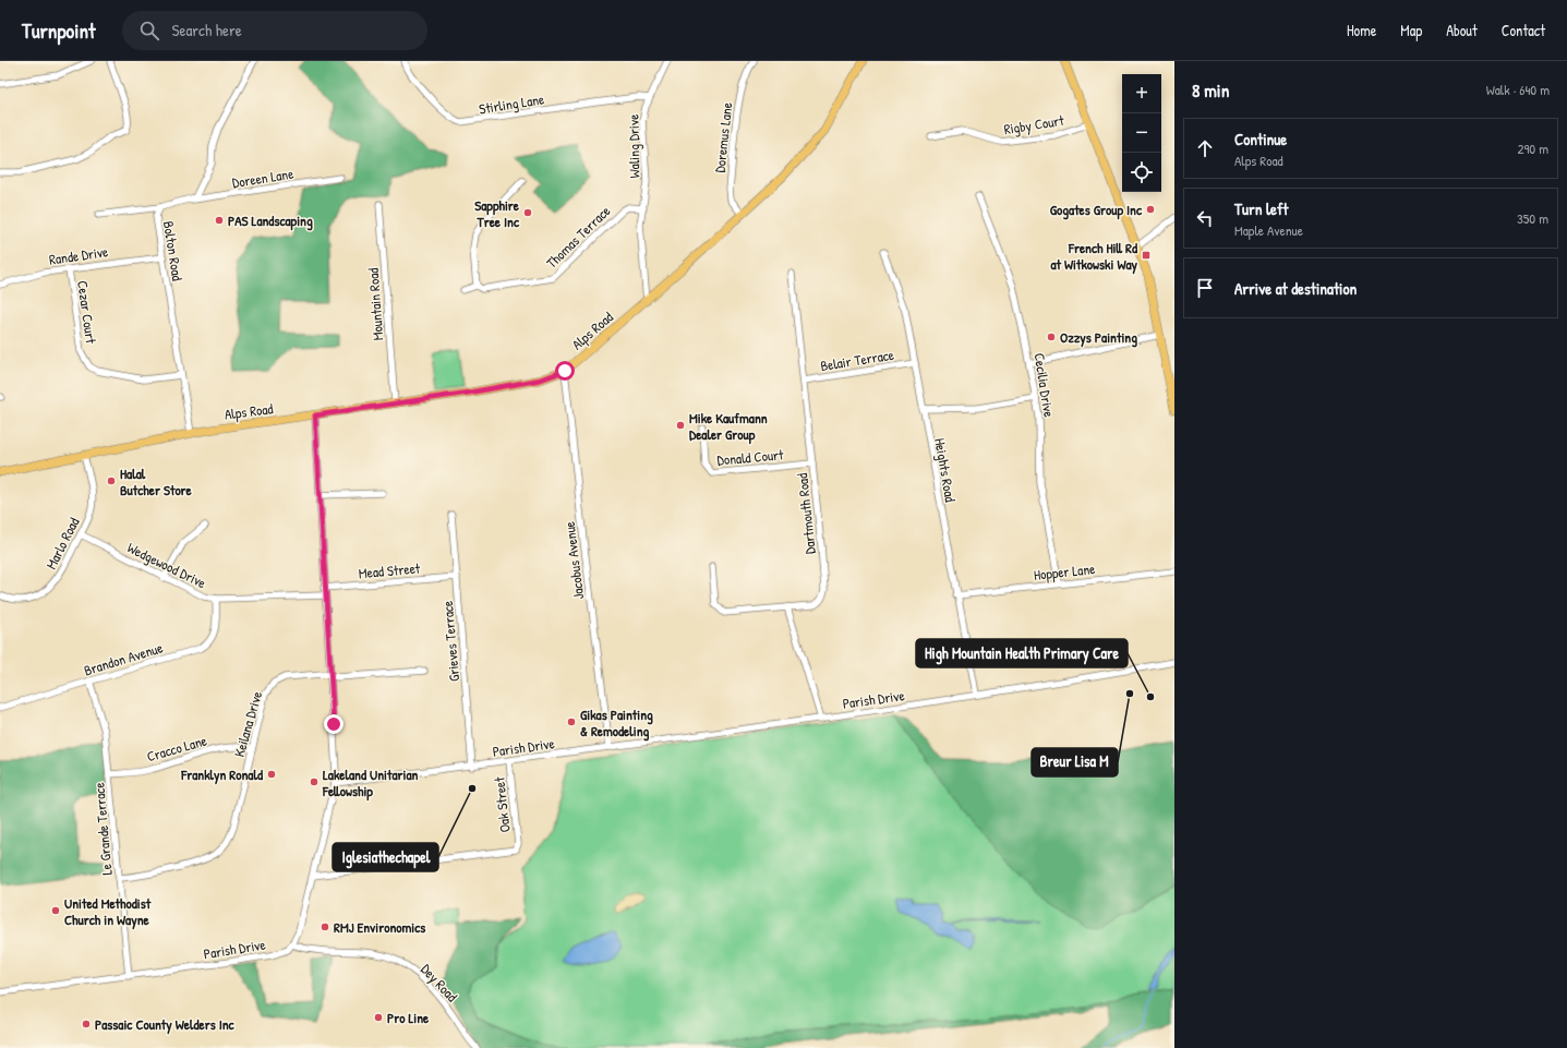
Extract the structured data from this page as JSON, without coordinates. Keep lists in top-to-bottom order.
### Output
{
  "streets": {
    "main road": ["Alps Road"],
    "street": [
      "Stirling Lane",
      "Rigby Court",
      "Doremus Lane",
      "Waling Drive",
      "Doreen Lane",
      "Thomas Terrace",
      "Bolton Road",
      "Rande Drive",
      "Mountain Road",
      "Cezar Court",
      "Belair Terrace",
      "Cecilia Drive",
      "Donald Court",
      "Heights Road",
      "Dartmouth Road",
      "Marlo Road",
      "Jacobus Avenue",
      "Wedgewood Drive",
      "Mead Street",
      "Hopper Lane",
      "Grieves Terrace",
      "Brandon Avenue",
      "Parish Drive",
      "Keilana Drive",
      "Cracco Lane",
      "Oak Street",
      "Le Grande Terrace",
      "Dey Road"
    ]
  },
  "crossings": [
    ["Stirling Lane", "Waling Drive"],
    ["Doremus Lane", "Alps Road"],
    ["Waling Drive", "Thomas Terrace"],
    ["Doreen Lane", "Bolton Road"],
    ["Bolton Road", "Rande Drive"],
    ["Bolton Road", "Cezar Court"],
    ["Bolton Road", "Alps Road"],
    ["Rande Drive", "Cezar Court"],
    ["Mountain Road", "Alps Road"],
    ["Alps Road", "Marlo Road"],
    ["Alps Road", "Jacobus Avenue"],
    ["Belair Terrace", "Heights Road"],
    ["Belair Terrace", "Dartmouth Road"],
    ["Cecilia Drive", "Hopper Lane"],
    ["Donald Court", "Dartmouth Road"],
    ["Heights Road", "Hopper Lane"],
    ["Heights Road", "Parish Drive"],
    ["Marlo Road", "Wedgewood Drive"],
    ["Jacobus Avenue", "Parish Drive"],
    ["Wedgewood Drive", "Brandon Avenue"],
    ["Mead Street", "Grieves Terrace"],
    ["Grieves Terrace", "Parish Drive"],
    ["Brandon Avenue", "Le Grande Terrace"],
    ["Parish Drive", "Oak Street"],
    ["Parish Drive", "Le Grande Terrace"],
    ["Parish Drive", "Dey Road"],
    ["Keilana Drive", "Cracco Lane"],
    ["Keilana Drive", "Le Grande Terrace"],
    ["Cracco Lane", "Le Grande Terrace"]
  ],
  "places": {
    "other": [
      "Gogates Group Inc",
      "Sapphire Tree Inc",
      "PAS Landscaping",
      "Ozzys Painting",
      "Mike Kaufmann Dealer Group",
      "Halal Butcher Store",
      "Breur Lisa M",
      "High Mountain Health Primary Care",
      "Gikas Painting & Remodeling",
      "Franklyn Ronald",
      "Lakeland Unitarian Fellowship",
      "Iglesiathechapel",
      "United Methodist Church in Wayne",
      "RMJ Environomics",
      "Pro Line",
      "Passaic County Welders Inc"
    ],
    "transit": ["French Hill Rd at Witkowski Way"]
  },
  "page": {
    "header": "Turnpoint",
    "search": "Search here",
    "nav": [
      "Home",
      "Map",
      "About",
      "Contact"
    ],
    "heading": ["8 min", "Walk · 640 m"],
    "map_buttons": ["+", "−"],
    "list": [
      ["Continue", "Alps Road", "290 m"],
      ["Turn left", "Maple Avenue", "350 m"],
      "Arrive at destination"
    ]
  }
}
